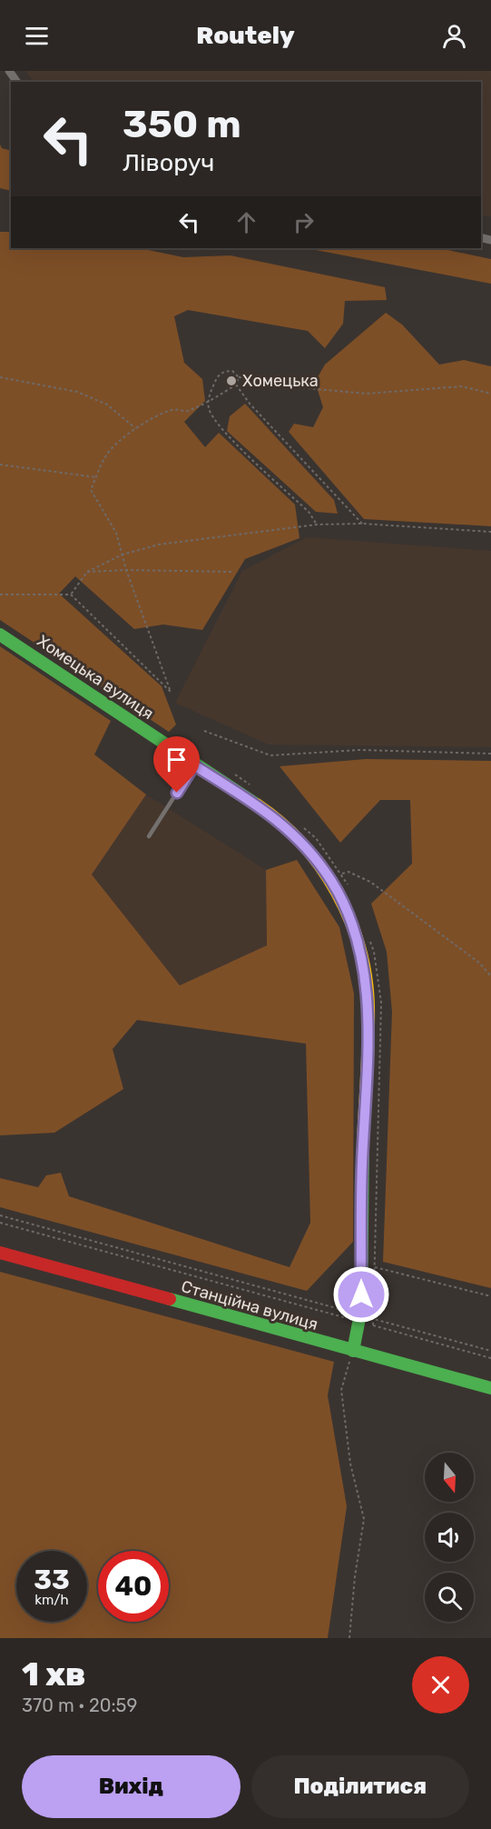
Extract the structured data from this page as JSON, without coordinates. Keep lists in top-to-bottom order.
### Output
{
  "streets": {
    "street": ["Хомецька вулиця", "Станційна вулиця"]
  },
  "crossings": [
    ["Хомецька вулиця", "Станційна вулиця"]
  ],
  "places": ["Хомецька"],
  "north": "bottom",
  "page": {
    "header": "Routely",
    "turn": ["350 m", "Ліворуч"],
    "speed": "33 km/h",
    "limit": "40",
    "heading": ["1 хв", "370 m · 20:59"],
    "buttons": ["Вихід", "Поділитися"]
  }
}
